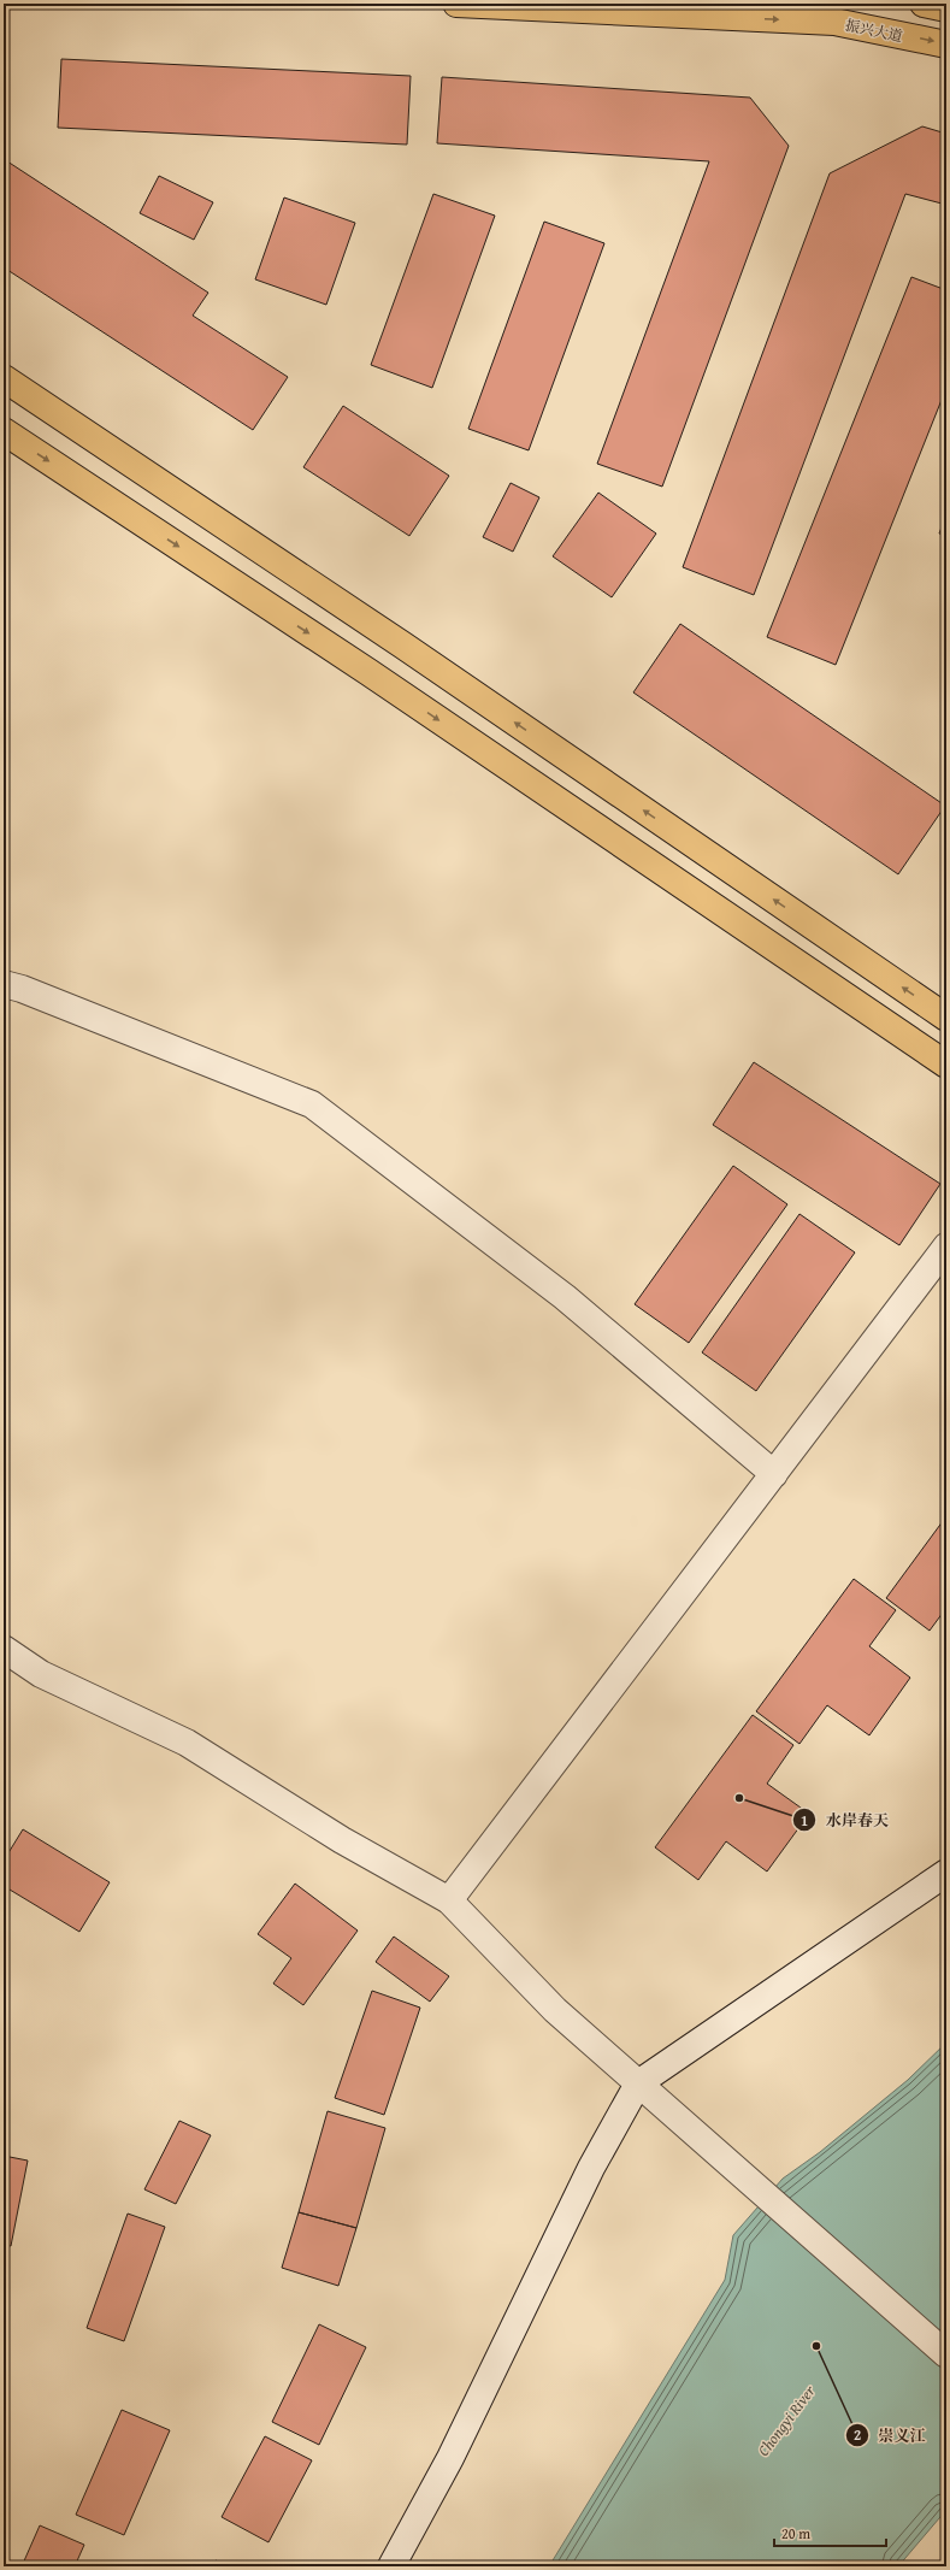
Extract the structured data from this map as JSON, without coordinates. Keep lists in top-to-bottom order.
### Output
{
  "streets": {
    "main road": ["振兴大道"]
  },
  "one_way": ["振兴大道"],
  "water": ["Chongyi River"],
  "places": ["水岸春天", "崇义江"],
  "scale_bar": "20 m"
}
